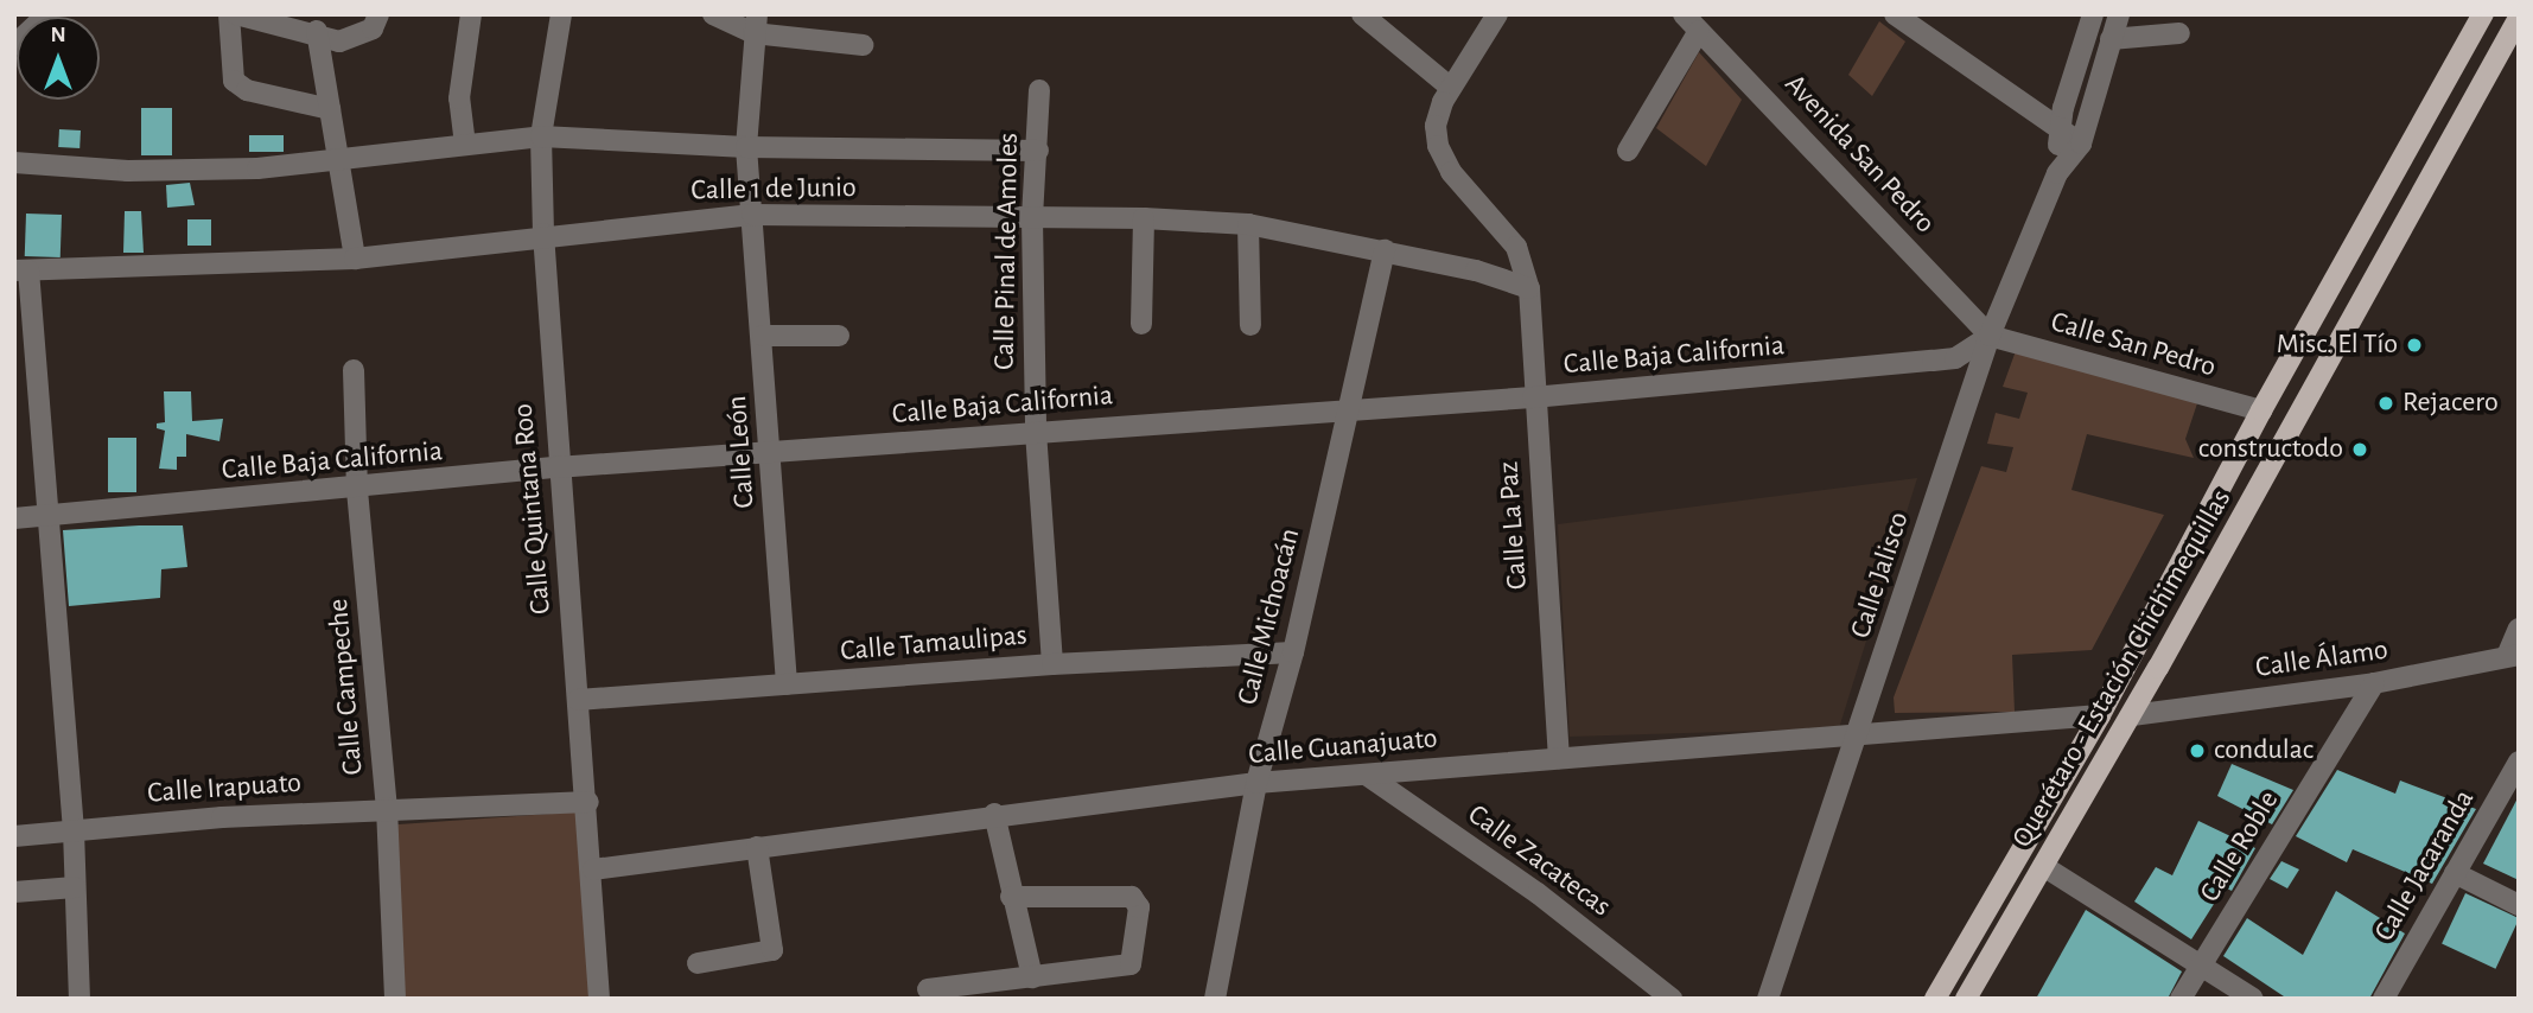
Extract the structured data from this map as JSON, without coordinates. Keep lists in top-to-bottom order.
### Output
{
  "streets": {
    "main road": ["Querétaro - Estación Chichimequillas"],
    "street": [
      "Avenida San Pedro",
      "Calle 1 de Junio",
      "Calle Pinal de Amoles",
      "Calle San Pedro",
      "Calle Baja California",
      "Calle León",
      "Calle Quintana Roo",
      "Calle La Paz",
      "Calle Jalisco",
      "Calle Michoacán",
      "Calle Tamaulipas",
      "Calle Álamo",
      "Calle Campeche",
      "Calle Guanajuato",
      "Calle Irapuato",
      "Calle Roble",
      "Calle Zacatecas",
      "Calle Jacaranda"
    ]
  },
  "crossings": [
    ["Avenida San Pedro", "Calle San Pedro"],
    ["Avenida San Pedro", "Calle Baja California"],
    ["Avenida San Pedro", "Calle Jalisco"],
    ["Calle 1 de Junio", "Calle Pinal de Amoles"],
    ["Calle 1 de Junio", "Calle León"],
    ["Calle 1 de Junio", "Calle Quintana Roo"],
    ["Calle 1 de Junio", "Calle La Paz"],
    ["Calle 1 de Junio", "Calle Michoacán"],
    ["Calle Pinal de Amoles", "Calle Baja California"],
    ["Calle Pinal de Amoles", "Calle Tamaulipas"],
    ["Calle San Pedro", "Calle Baja California"],
    ["Calle San Pedro", "Calle Jalisco"],
    ["Calle San Pedro", "Querétaro - Estación Chichimequillas"],
    ["Calle Baja California", "Calle León"],
    ["Calle Baja California", "Calle Quintana Roo"],
    ["Calle Baja California", "Calle La Paz"],
    ["Calle Baja California", "Calle Jalisco"],
    ["Calle Baja California", "Calle Michoacán"],
    ["Calle Baja California", "Calle Campeche"],
    ["Calle León", "Calle Tamaulipas"],
    ["Calle Quintana Roo", "Calle Tamaulipas"],
    ["Calle Quintana Roo", "Calle Guanajuato"],
    ["Calle Quintana Roo", "Calle Irapuato"],
    ["Calle La Paz", "Calle Guanajuato"],
    ["Calle Jalisco", "Calle Guanajuato"],
    ["Calle Michoacán", "Calle Tamaulipas"],
    ["Calle Michoacán", "Calle Guanajuato"],
    ["Calle Álamo", "Querétaro - Estación Chichimequillas"],
    ["Calle Álamo", "Calle Roble"],
    ["Querétaro - Estación Chichimequillas", "Calle Guanajuato"],
    ["Calle Campeche", "Calle Irapuato"],
    ["Calle Guanajuato", "Calle Zacatecas"]
  ],
  "places": [
    "Misc. El Tío",
    "Rejacero",
    "constructodo",
    "condulac"
  ],
  "north": "top"
}
